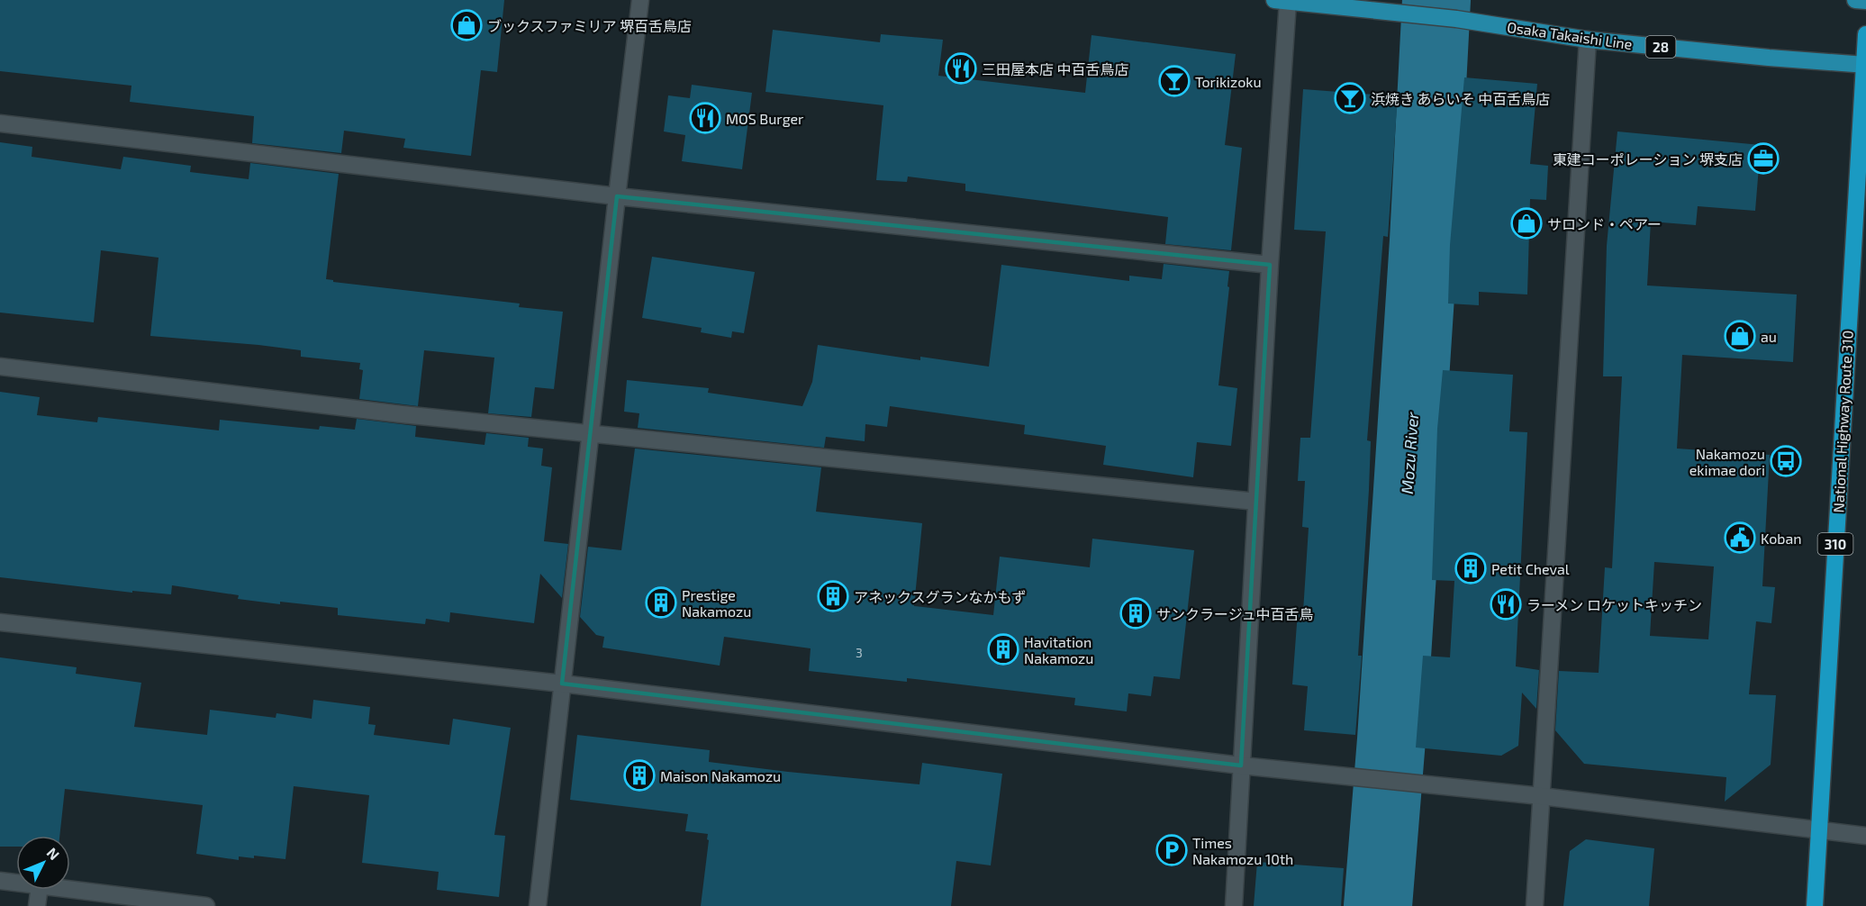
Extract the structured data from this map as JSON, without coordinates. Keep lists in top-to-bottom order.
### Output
{
  "streets": {
    "highway": ["National Highway Route 310", "310"],
    "main road": ["Osaka Takaishi Line", "28"]
  },
  "crossings": [
    ["Osaka Takaishi Line", "National Highway Route 310"]
  ],
  "water": ["Mozu River"],
  "places": {
    "shop": ["ブックスファミリア 堺百舌鳥店", "サロンド・ペアー", "au"],
    "restaurant": ["三田屋本店 中百舌鳥店", "MOS Burger", "ラーメン ロケットキッチン"],
    "bar": ["Torikizoku", "浜焼き あらいそ 中百舌鳥店"],
    "office": ["東建コーポレーション 堺支店"],
    "bus stop": ["Nakamozu ekimae dori"],
    "public building": ["Koban"],
    "building": [
      "Petit Cheval",
      "アネックスグランなかもず",
      "Prestige Nakamozu",
      "サンクラージュ中百舌鳥",
      "Havitation Nakamozu",
      "Maison Nakamozu"
    ],
    "parking": ["Times Nakamozu 10th"]
  },
  "house_numbers": ["3"],
  "north": "top right"
}
